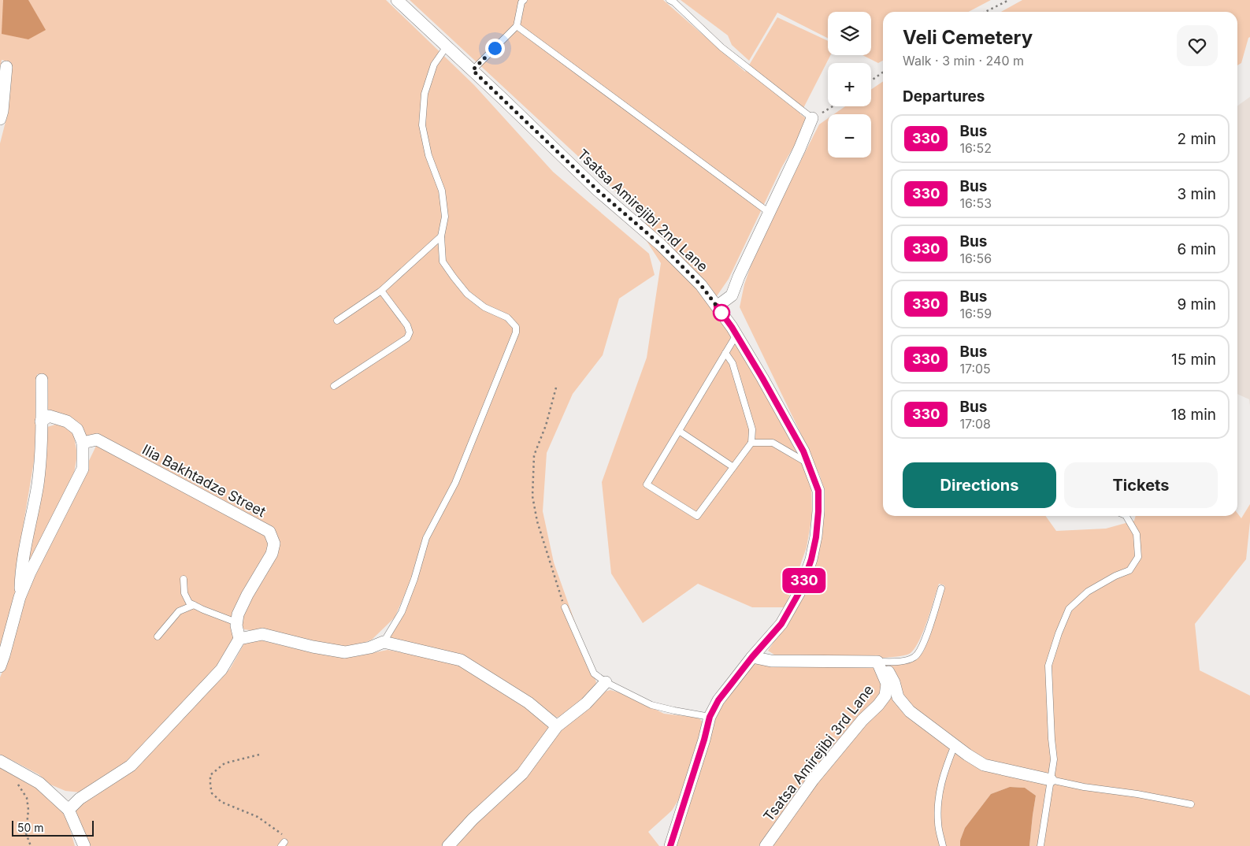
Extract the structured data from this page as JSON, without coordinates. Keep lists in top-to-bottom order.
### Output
{
  "streets": {
    "street": ["Tsatsa Amirejibi 2nd Lane", "Ilia Bakhtadze Street", "Tsatsa Amirejibi 3rd Lane"]
  },
  "crossings": [
    ["Tsatsa Amirejibi 2nd Lane", "Tsatsa Amirejibi 3rd Lane"]
  ],
  "lines": ["bus line 330"],
  "scale_bar": "50 m",
  "page": {
    "on_map": "330",
    "map_buttons": ["+", "−"],
    "heading": [
      ["Veli Cemetery", "Walk · 3 min · 240 m"],
      "Departures"
    ],
    "list": [
      {
        "mark": "330",
        "name": "Bus",
        "note": "16:52",
        "value": "2 min"
      },
      {
        "mark": "330",
        "name": "Bus",
        "note": "16:53",
        "value": "3 min"
      },
      {
        "mark": "330",
        "name": "Bus",
        "note": "16:56",
        "value": "6 min"
      },
      {
        "mark": "330",
        "name": "Bus",
        "note": "16:59",
        "value": "9 min"
      },
      {
        "mark": "330",
        "name": "Bus",
        "note": "17:05",
        "value": "15 min"
      },
      {
        "mark": "330",
        "name": "Bus",
        "note": "17:08",
        "value": "18 min"
      }
    ],
    "buttons": ["Directions", "Tickets"],
    "scale": "50 m"
  }
}
